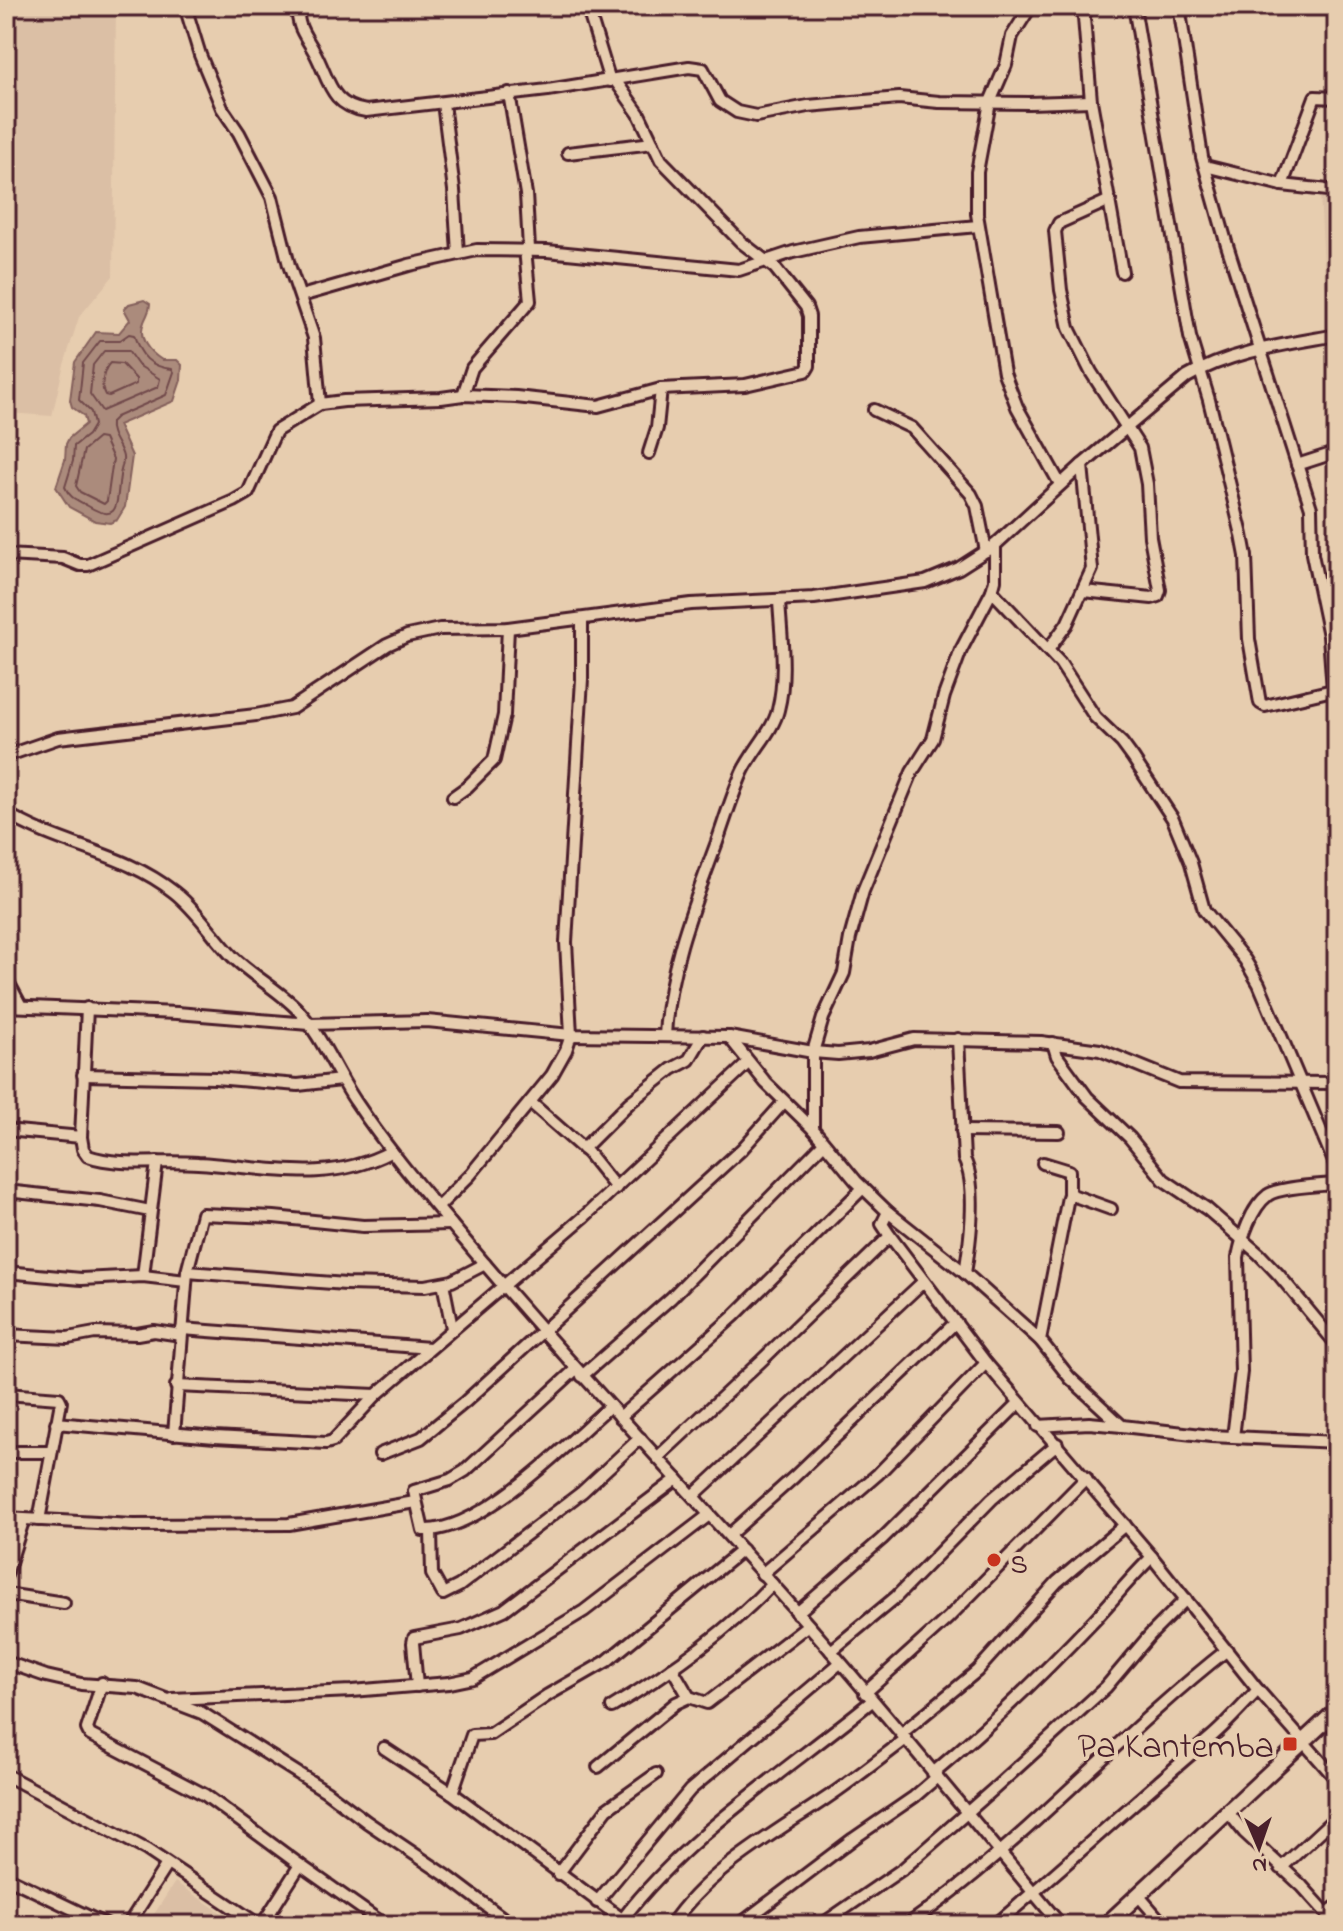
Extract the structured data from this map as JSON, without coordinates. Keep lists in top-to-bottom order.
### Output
{
  "places": {
    "other": ["s"],
    "transit": ["Pa Kantemba"]
  },
  "north": "bottom"
}
